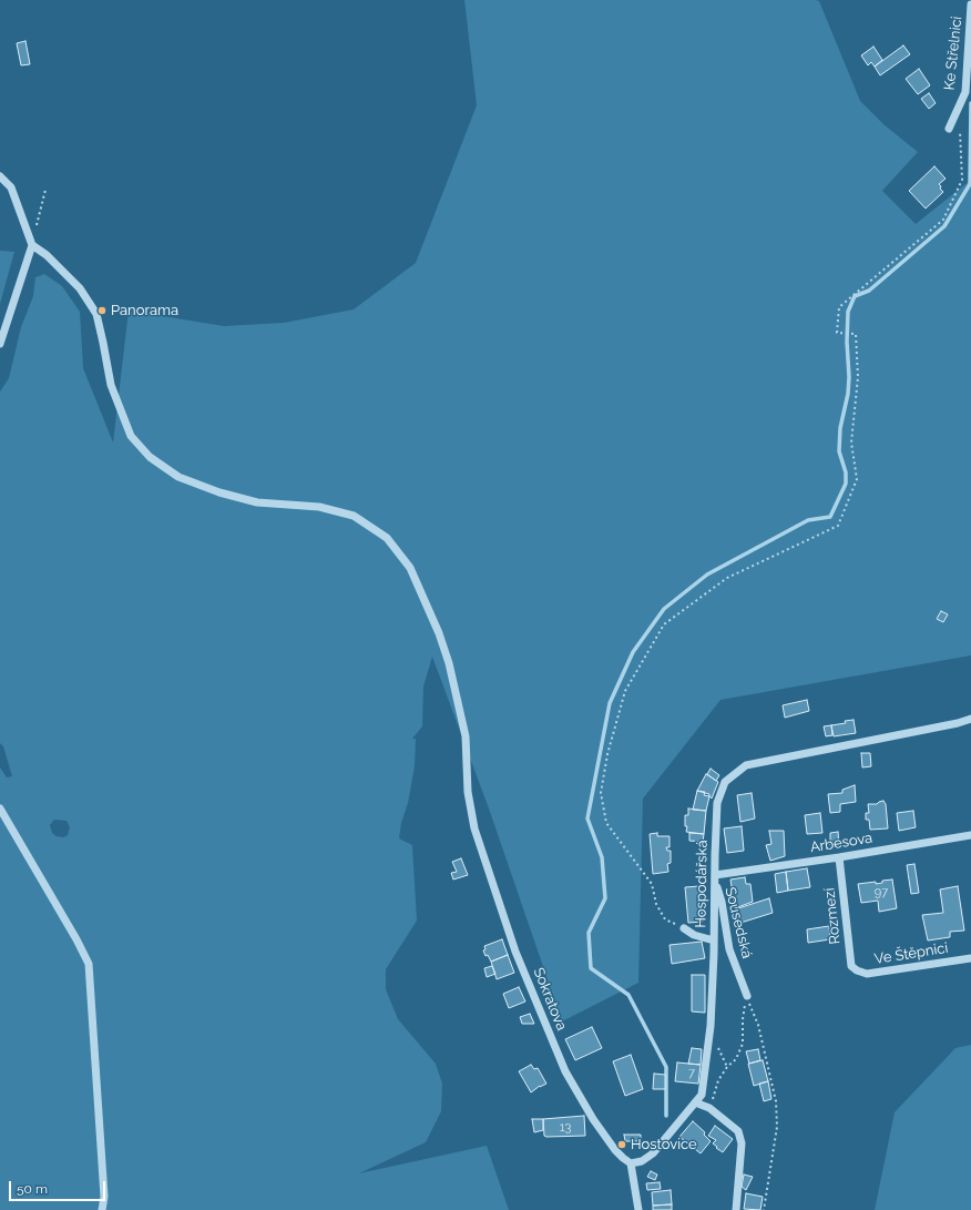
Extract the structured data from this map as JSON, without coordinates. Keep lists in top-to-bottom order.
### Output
{
  "streets": {
    "street": [
      "Ke Střelnici",
      "Arbesova",
      "Hospodářská",
      "Rozmezí",
      "Sousedská",
      "Ve Štěpnici",
      "Sokratova"
    ]
  },
  "crossings": [
    ["Arbesova", "Hospodářská"],
    ["Arbesova", "Rozmezí"],
    ["Arbesova", "Sousedská"],
    ["Hospodářská", "Sousedská"],
    ["Hospodářská", "Sokratova"],
    ["Rozmezí", "Ve Štěpnici"]
  ],
  "places": ["Panorama", "Hostovice"],
  "house_numbers": ["97", "7", "13"],
  "scale_bar": "50 m"
}
